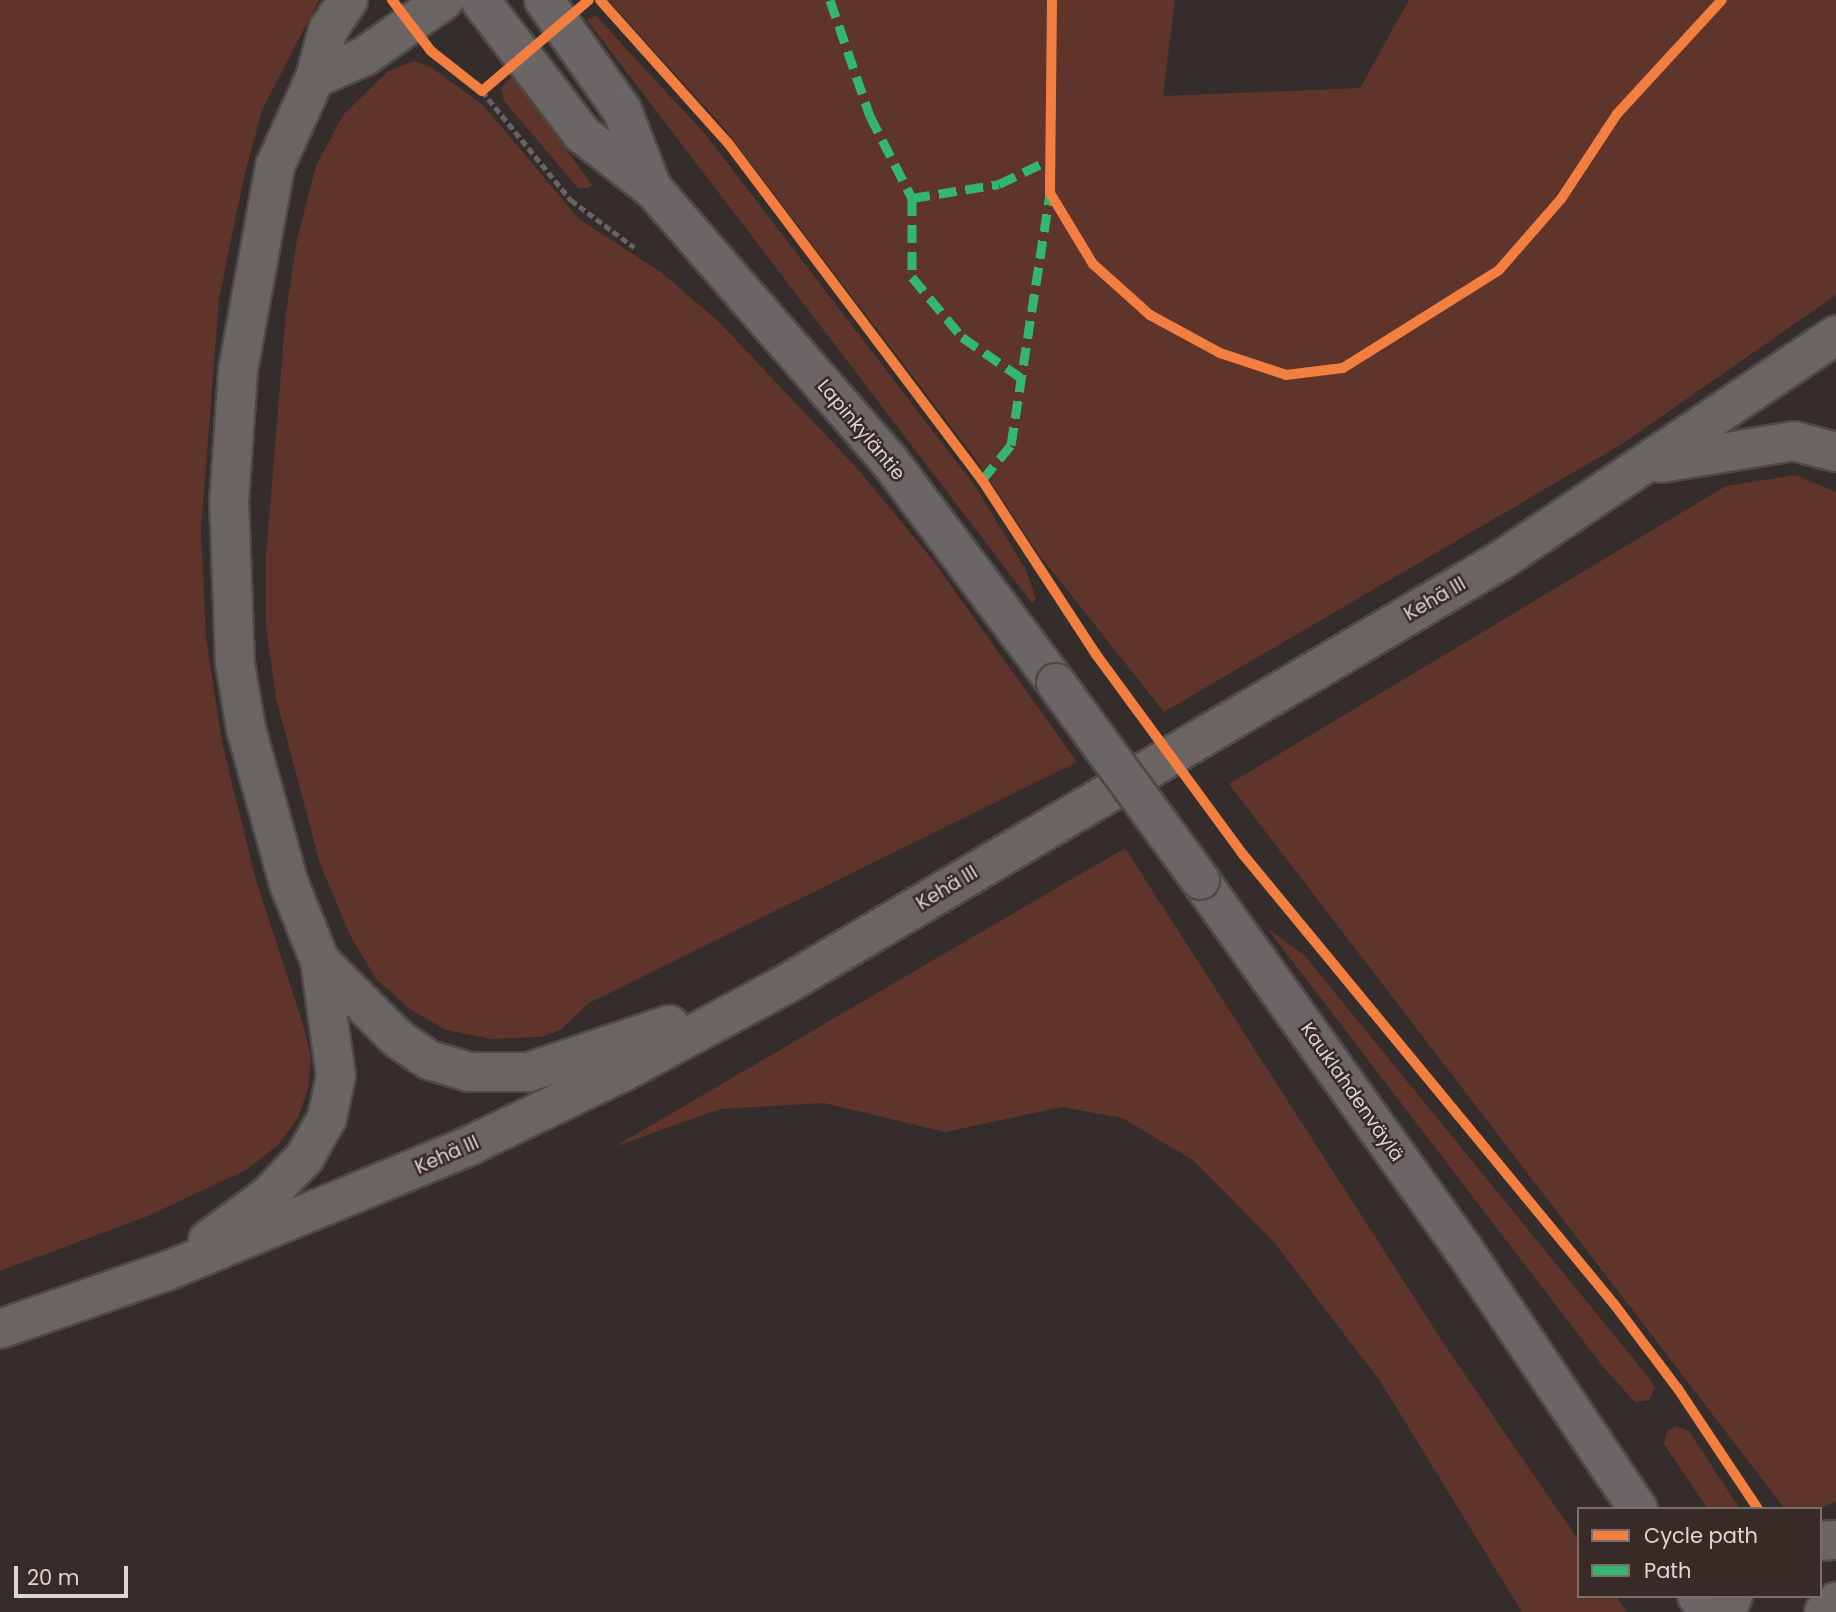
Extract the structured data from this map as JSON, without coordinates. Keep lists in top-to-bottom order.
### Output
{
  "streets": {
    "highway": ["Kehä III"],
    "main road": ["Lapinkyläntie", "Kauklahdenväylä"]
  },
  "crossings": [
    ["Lapinkyläntie", "Kauklahdenväylä"]
  ],
  "legend": ["Cycle path", "Path"],
  "scale_bar": "20 m"
}
